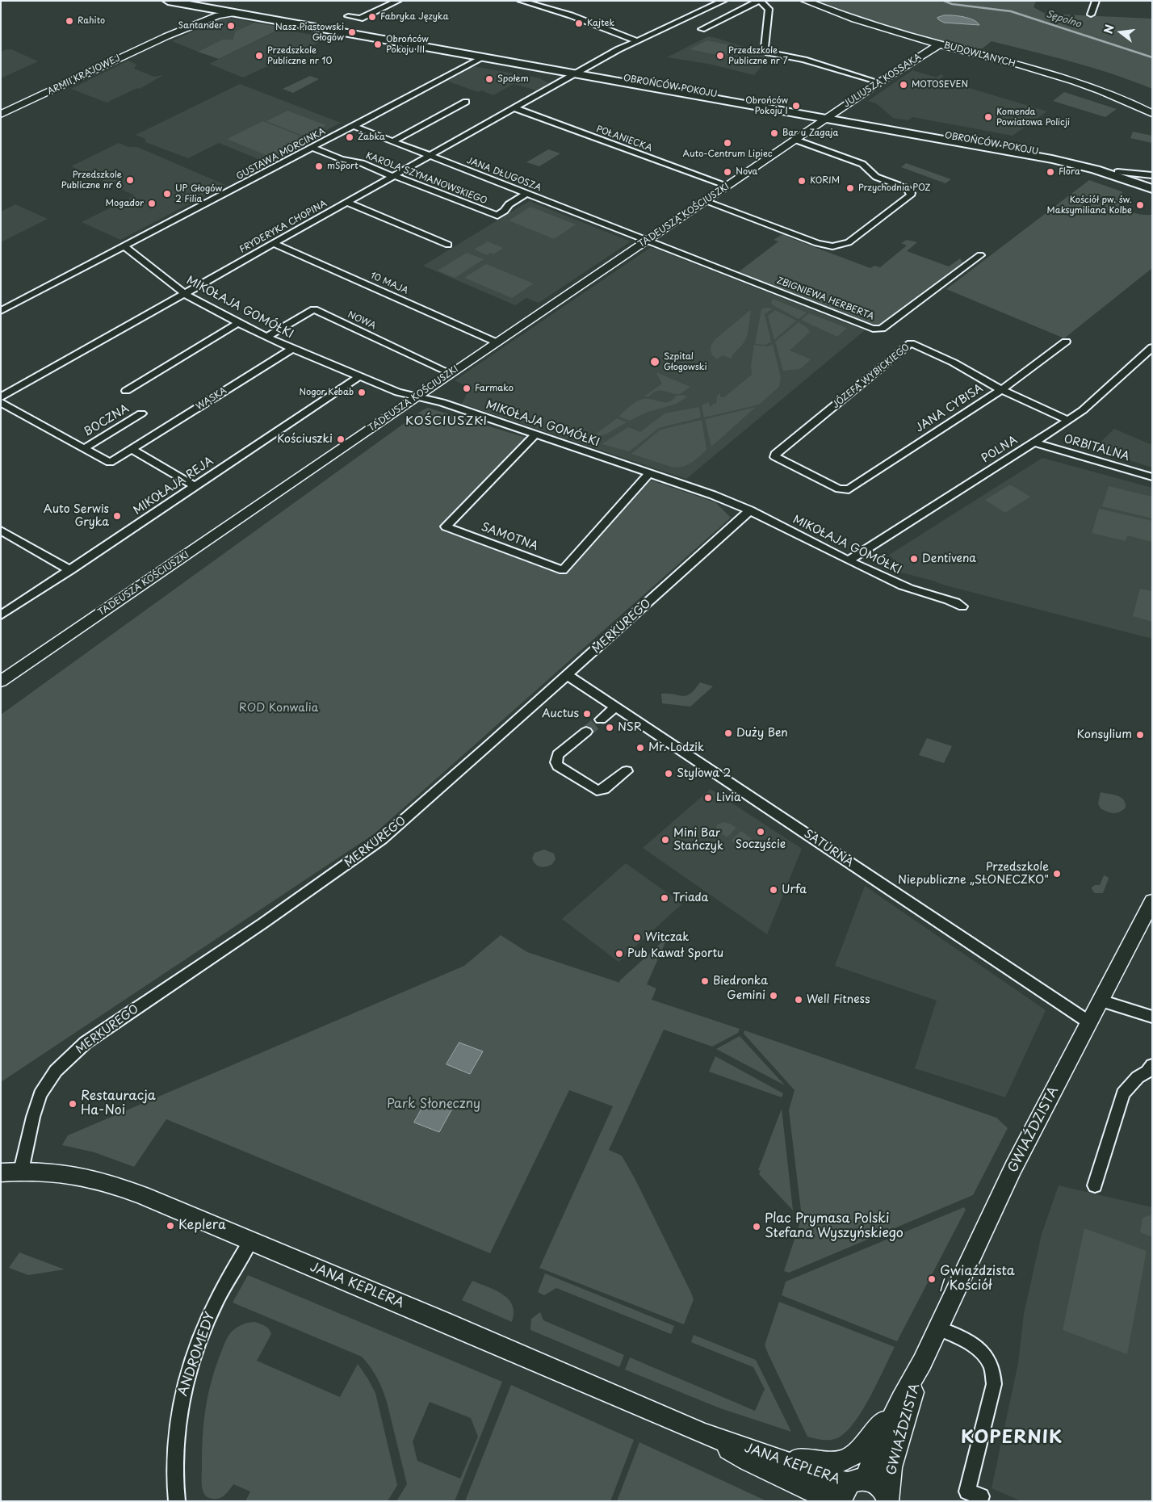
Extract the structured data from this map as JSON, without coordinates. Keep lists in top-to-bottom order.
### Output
{
  "streets": {
    "main road": ["OBROŃCÓW POKOJU"],
    "street": [
      "BUDOWLANYCH",
      "ARMII KRAJOWEJ",
      "JULIUSZA KOSSAKA",
      "POŁANIECKA",
      "GUSTAWA MORCINKA",
      "JANA DŁUGOSZA",
      "KAROLA SZYMANOWSKIEGO",
      "TADEUSZA KOŚCIUSZKI",
      "FRYDERYKA CHOPINA",
      "10 MAJA",
      "ZBIGNIEWA HERBERTA",
      "MIKOŁAJA GOMÓŁKI",
      "NOWA",
      "JÓZEFA WYBICKIEGO",
      "WĄSKA",
      "JANA CYBISA",
      "BOCZNA",
      "ORBITALNA",
      "POLNA",
      "MIKOŁAJA REJA",
      "SAMOTNA",
      "MERKUREGO",
      "SATURNA",
      "GWIAŹDZISTA",
      "JANA KEPLERA",
      "ANDROMEDY"
    ]
  },
  "crossings": [
    ["BUDOWLANYCH", "JULIUSZA KOSSAKA"],
    ["ARMII KRAJOWEJ", "OBROŃCÓW POKOJU"],
    ["JULIUSZA KOSSAKA", "OBROŃCÓW POKOJU"],
    ["JULIUSZA KOSSAKA", "TADEUSZA KOŚCIUSZKI"],
    ["OBROŃCÓW POKOJU", "GUSTAWA MORCINKA"],
    ["OBROŃCÓW POKOJU", "TADEUSZA KOŚCIUSZKI"],
    ["OBROŃCÓW POKOJU", "FRYDERYKA CHOPINA"],
    ["POŁANIECKA", "TADEUSZA KOŚCIUSZKI"],
    ["POŁANIECKA", "FRYDERYKA CHOPINA"],
    ["GUSTAWA MORCINKA", "JANA DŁUGOSZA"],
    ["GUSTAWA MORCINKA", "KAROLA SZYMANOWSKIEGO"],
    ["GUSTAWA MORCINKA", "MIKOŁAJA GOMÓŁKI"],
    ["JANA DŁUGOSZA", "KAROLA SZYMANOWSKIEGO"],
    ["JANA DŁUGOSZA", "TADEUSZA KOŚCIUSZKI"],
    ["JANA DŁUGOSZA", "FRYDERYKA CHOPINA"],
    ["JANA DŁUGOSZA", "ZBIGNIEWA HERBERTA"],
    ["KAROLA SZYMANOWSKIEGO", "FRYDERYKA CHOPINA"],
    ["TADEUSZA KOŚCIUSZKI", "10 MAJA"],
    ["TADEUSZA KOŚCIUSZKI", "ZBIGNIEWA HERBERTA"],
    ["TADEUSZA KOŚCIUSZKI", "MIKOŁAJA GOMÓŁKI"],
    ["TADEUSZA KOŚCIUSZKI", "NOWA"],
    ["FRYDERYKA CHOPINA", "10 MAJA"],
    ["FRYDERYKA CHOPINA", "MIKOŁAJA GOMÓŁKI"],
    ["MIKOŁAJA GOMÓŁKI", "NOWA"],
    ["MIKOŁAJA GOMÓŁKI", "WĄSKA"],
    ["MIKOŁAJA GOMÓŁKI", "POLNA"],
    ["MIKOŁAJA GOMÓŁKI", "MIKOŁAJA REJA"],
    ["MIKOŁAJA GOMÓŁKI", "SAMOTNA"],
    ["MIKOŁAJA GOMÓŁKI", "MERKUREGO"],
    ["JÓZEFA WYBICKIEGO", "JANA CYBISA"],
    ["JÓZEFA WYBICKIEGO", "POLNA"],
    ["WĄSKA", "BOCZNA"],
    ["ORBITALNA", "POLNA"],
    ["MERKUREGO", "SATURNA"],
    ["MERKUREGO", "JANA KEPLERA"],
    ["SATURNA", "GWIAŹDZISTA"],
    ["GWIAŹDZISTA", "JANA KEPLERA"],
    ["JANA KEPLERA", "ANDROMEDY"]
  ],
  "districts": ["KOŚCIUSZKI", "KOPERNIK"],
  "water": ["Sępolno"],
  "parks": ["ROD Konwalia", "Park Słoneczny"],
  "places": [
    "Fabryka Języka",
    "Rahito",
    "Kajtek",
    "Santander",
    "Nasz Piastowski Głogów",
    "Obrońców Pokoju III",
    "Przedszkole Publiczne nr 10",
    "Przedszkole Publiczne nr 7",
    "Społem",
    "MOTOSEVEN",
    "Obrońców Pokoju I",
    "Komenda Powiatowa Policji",
    "Bar u Zagaja",
    "Żabka",
    "Auto-Centrum Lipiec",
    "mSport",
    "Nova",
    "Flora",
    "Przedszkole Publiczne nr 6",
    "KORIM",
    "Przychodnia POZ",
    "UP Głogów 2 Filia",
    "Mogador",
    "Kościół pw. św. Maksymiliana Kolbe",
    "Szpital Głogowski",
    "Farmako",
    "Nogor Kebab",
    "Kościuszki",
    "Auto Serwis Gryka",
    "Dentivena",
    "Auctus",
    "NSR",
    "Duży Ben",
    "Konsylium",
    "Mr. Lodzik",
    "Stylowa 2",
    "Livia",
    "Soczyście",
    "Mini Bar Stańczyk",
    "Przedszkole Niepubliczne „SŁONECZKO\"",
    "Urfa",
    "Triada",
    "Witczak",
    "Pub Kawał Sportu",
    "Biedronka",
    "Gemini",
    "Well Fitness",
    "Restauracja Ha-Noi",
    "Keplera",
    "Plac Prymasa Polski Stefana Wyszyńskiego",
    "Gwiaździsta / Kościół"
  ],
  "north": "left"
}
